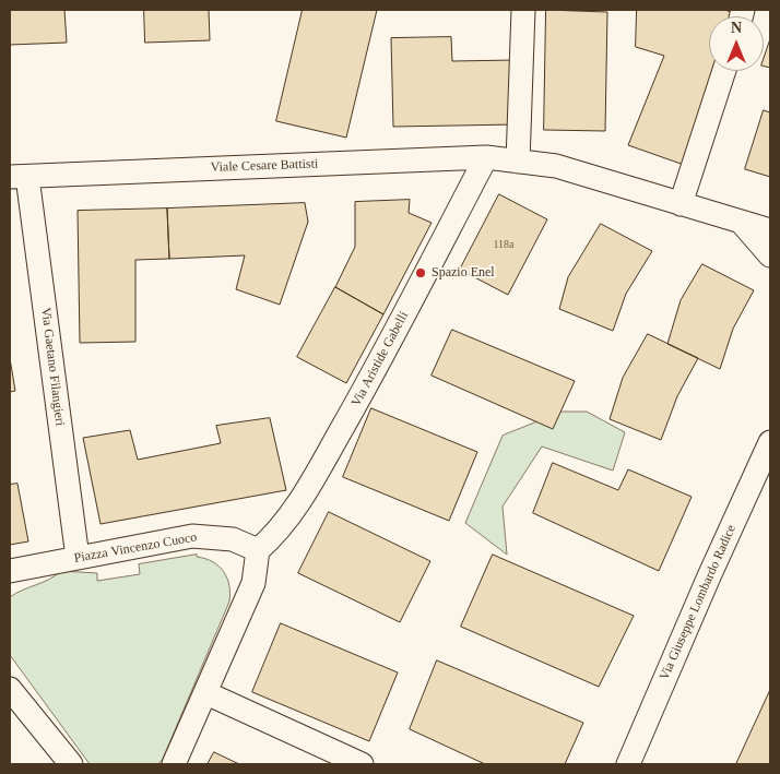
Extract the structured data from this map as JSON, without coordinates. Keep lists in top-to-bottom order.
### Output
{
  "streets": {
    "street": [
      "Viale Cesare Battisti",
      "Via Aristide Gabelli",
      "Via Gaetano Filangieri",
      "Piazza Vincenzo Cuoco",
      "Via Giuseppe Lombardo Radice"
    ]
  },
  "crossings": [
    ["Viale Cesare Battisti", "Via Aristide Gabelli"],
    ["Viale Cesare Battisti", "Via Gaetano Filangieri"],
    ["Via Aristide Gabelli", "Piazza Vincenzo Cuoco"],
    ["Via Gaetano Filangieri", "Piazza Vincenzo Cuoco"]
  ],
  "places": ["Spazio Enel"],
  "house_numbers": ["118a"],
  "north": "top"
}
